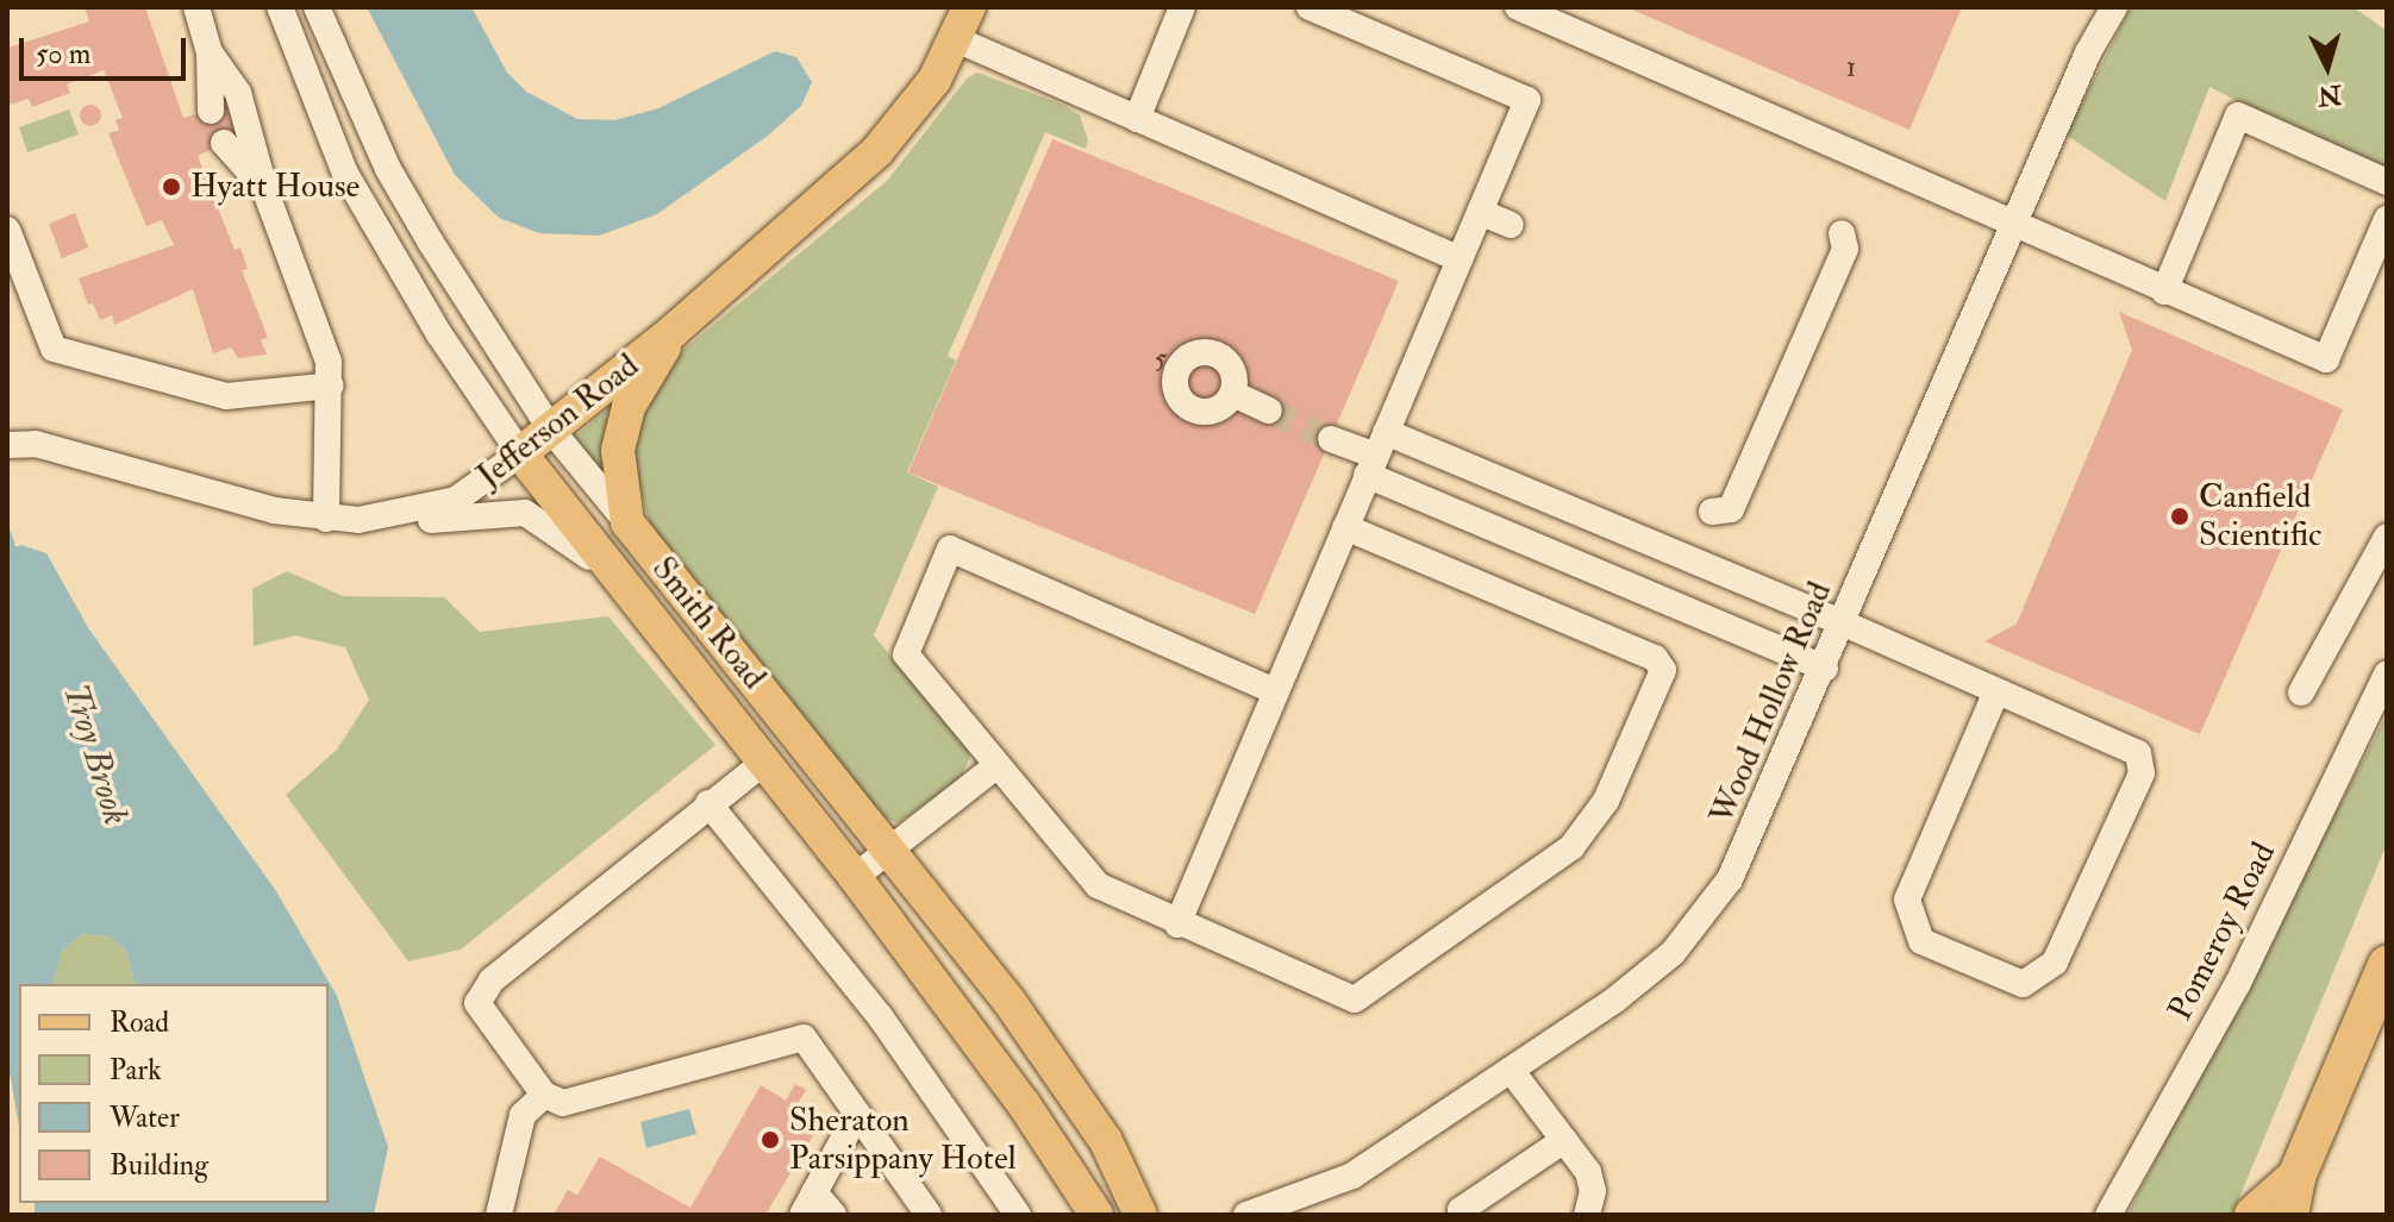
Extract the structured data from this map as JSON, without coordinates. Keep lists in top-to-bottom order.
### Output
{
  "streets": {
    "main road": ["Jefferson Road", "Smith Road"],
    "street": ["Wood Hollow Road", "Pomeroy Road"]
  },
  "crossings": [
    ["Jefferson Road", "Smith Road"]
  ],
  "water": ["Troy Brook"],
  "places": ["Hyatt House", "Canfield Scientific", "Sheraton Parsippany Hotel"],
  "house_numbers": ["1", "5"],
  "legend": [
    "Road",
    "Park",
    "Water",
    "Building"
  ],
  "scale_bar": "50 m",
  "north": "bottom"
}
